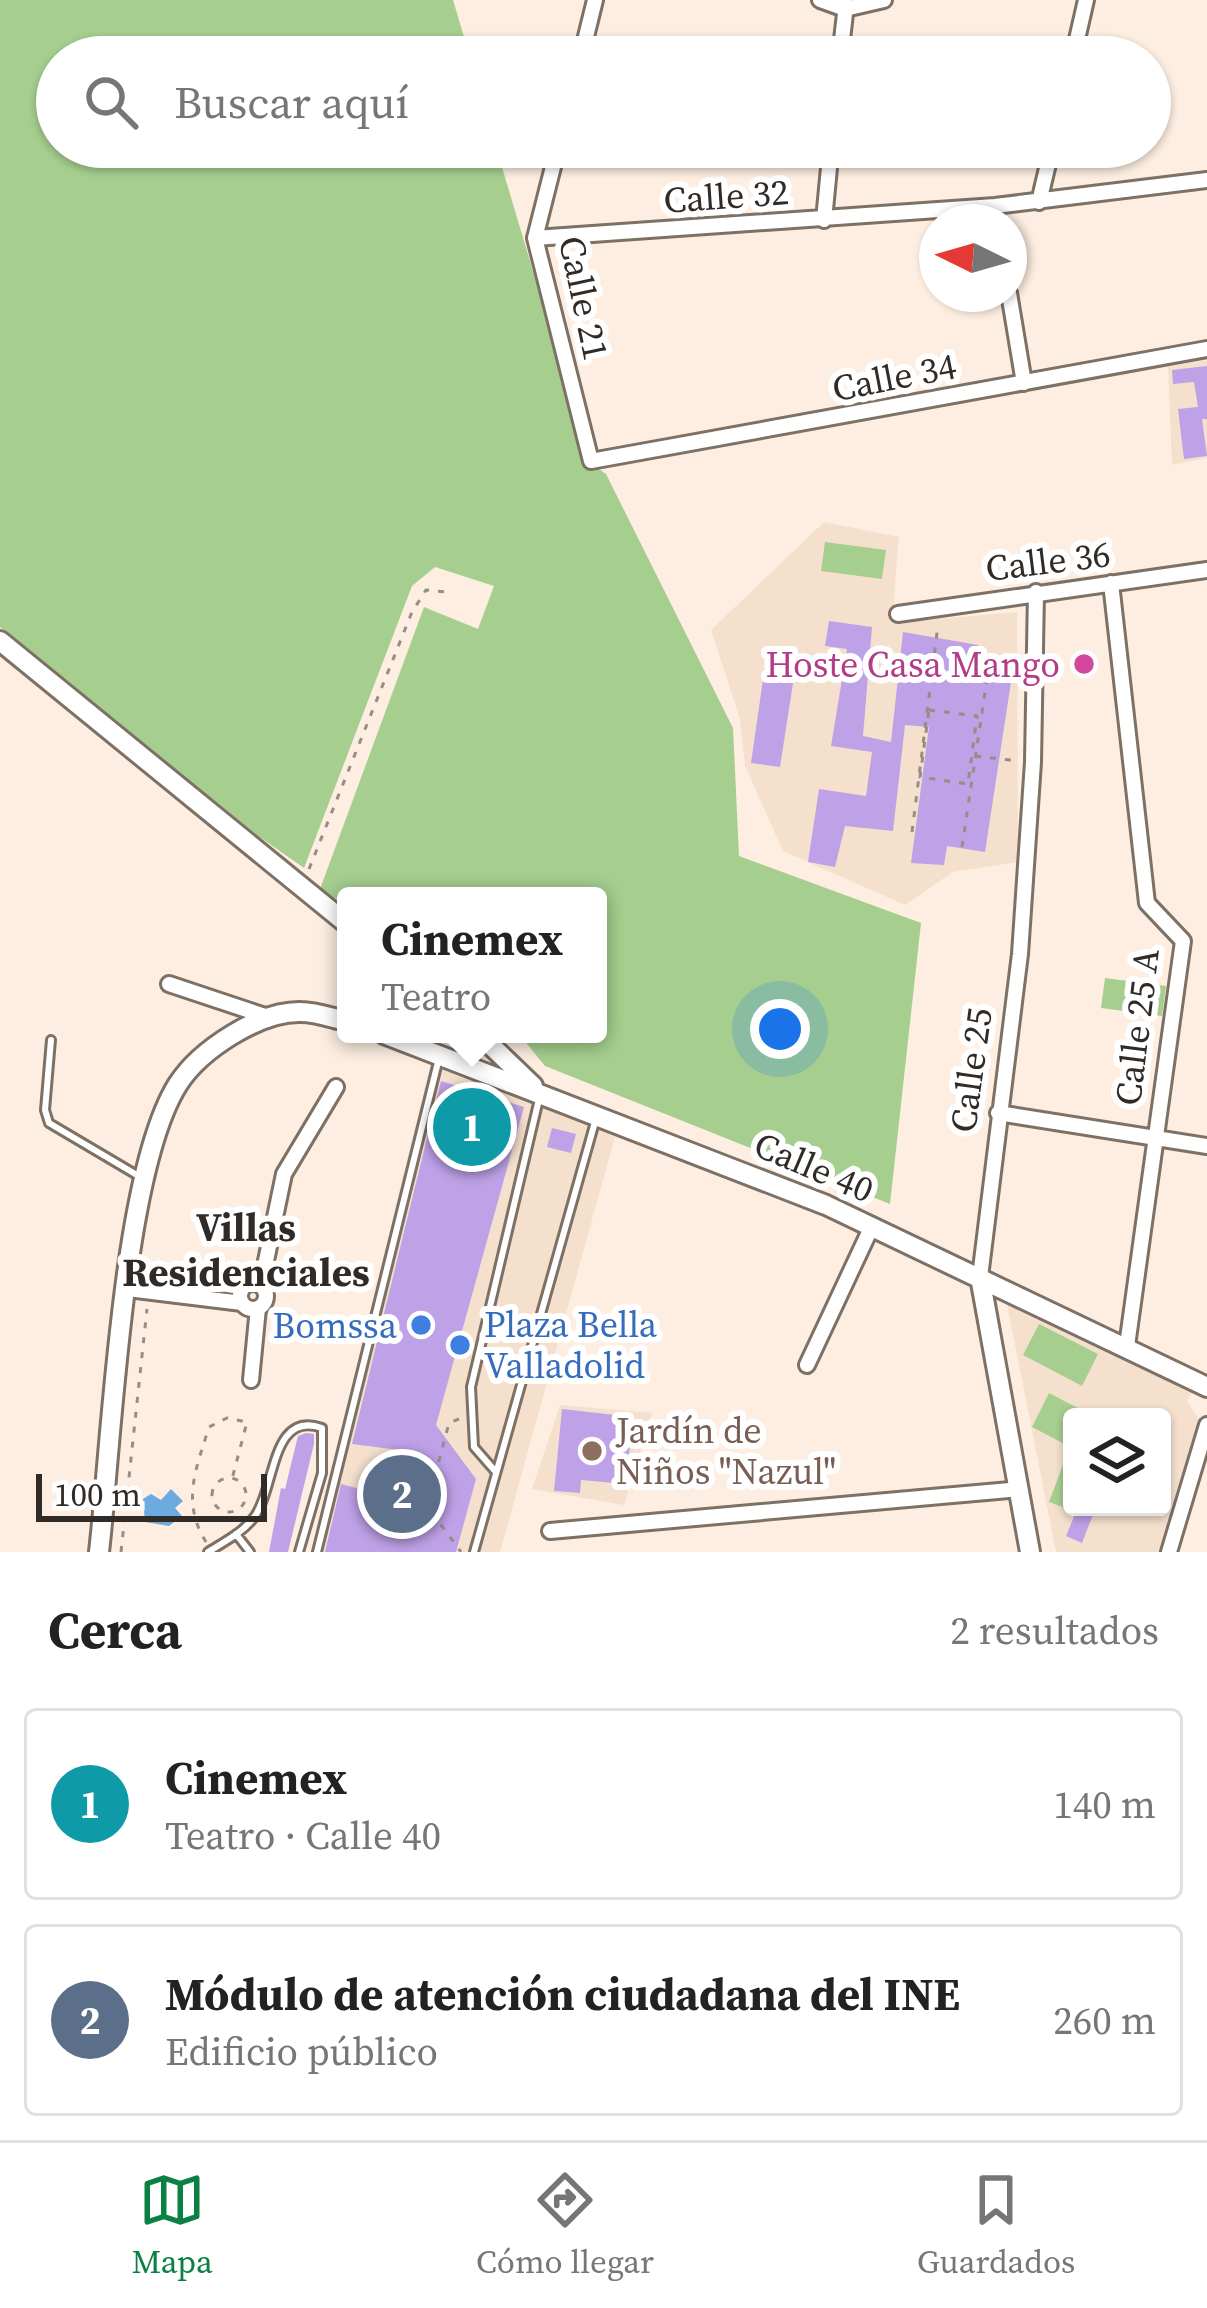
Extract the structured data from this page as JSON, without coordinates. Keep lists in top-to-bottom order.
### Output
{
  "streets": {
    "main road": ["Calle 25", "Calle 40"],
    "street": [
      "Calle 32",
      "Calle 21",
      "Calle 34",
      "Calle 36",
      "Calle 25 A"
    ]
  },
  "crossings": [
    ["Calle 32", "Calle 21"],
    ["Calle 21", "Calle 34"],
    ["Calle 36", "Calle 25 A"],
    ["Calle 36", "Calle 25"],
    ["Calle 25 A", "Calle 40"],
    ["Calle 25", "Calle 40"]
  ],
  "districts": ["Villas Residenciales"],
  "places": [
    "Hoste Casa Mango",
    "Bomssa",
    "Plaza Bella Valladolid",
    "Jardín de Niños \"Nazul\""
  ],
  "scale_bar": "100 m",
  "north": "left",
  "page": {
    "search": "Buscar aquí",
    "popup": ["Cinemex", "Teatro"],
    "pins": ["1", "2"],
    "scale": "100 m",
    "heading": ["Cerca", "2 resultados"],
    "list": [
      {
        "mark": "1",
        "name": "Cinemex",
        "note": "Teatro · Calle 40",
        "value": "140 m"
      },
      {
        "mark": "2",
        "name": "Módulo de atención ciudadana del INE",
        "note": "Edificio público",
        "value": "260 m"
      }
    ],
    "nav": ["Mapa", "Cómo llegar", "Guardados"]
  }
}
